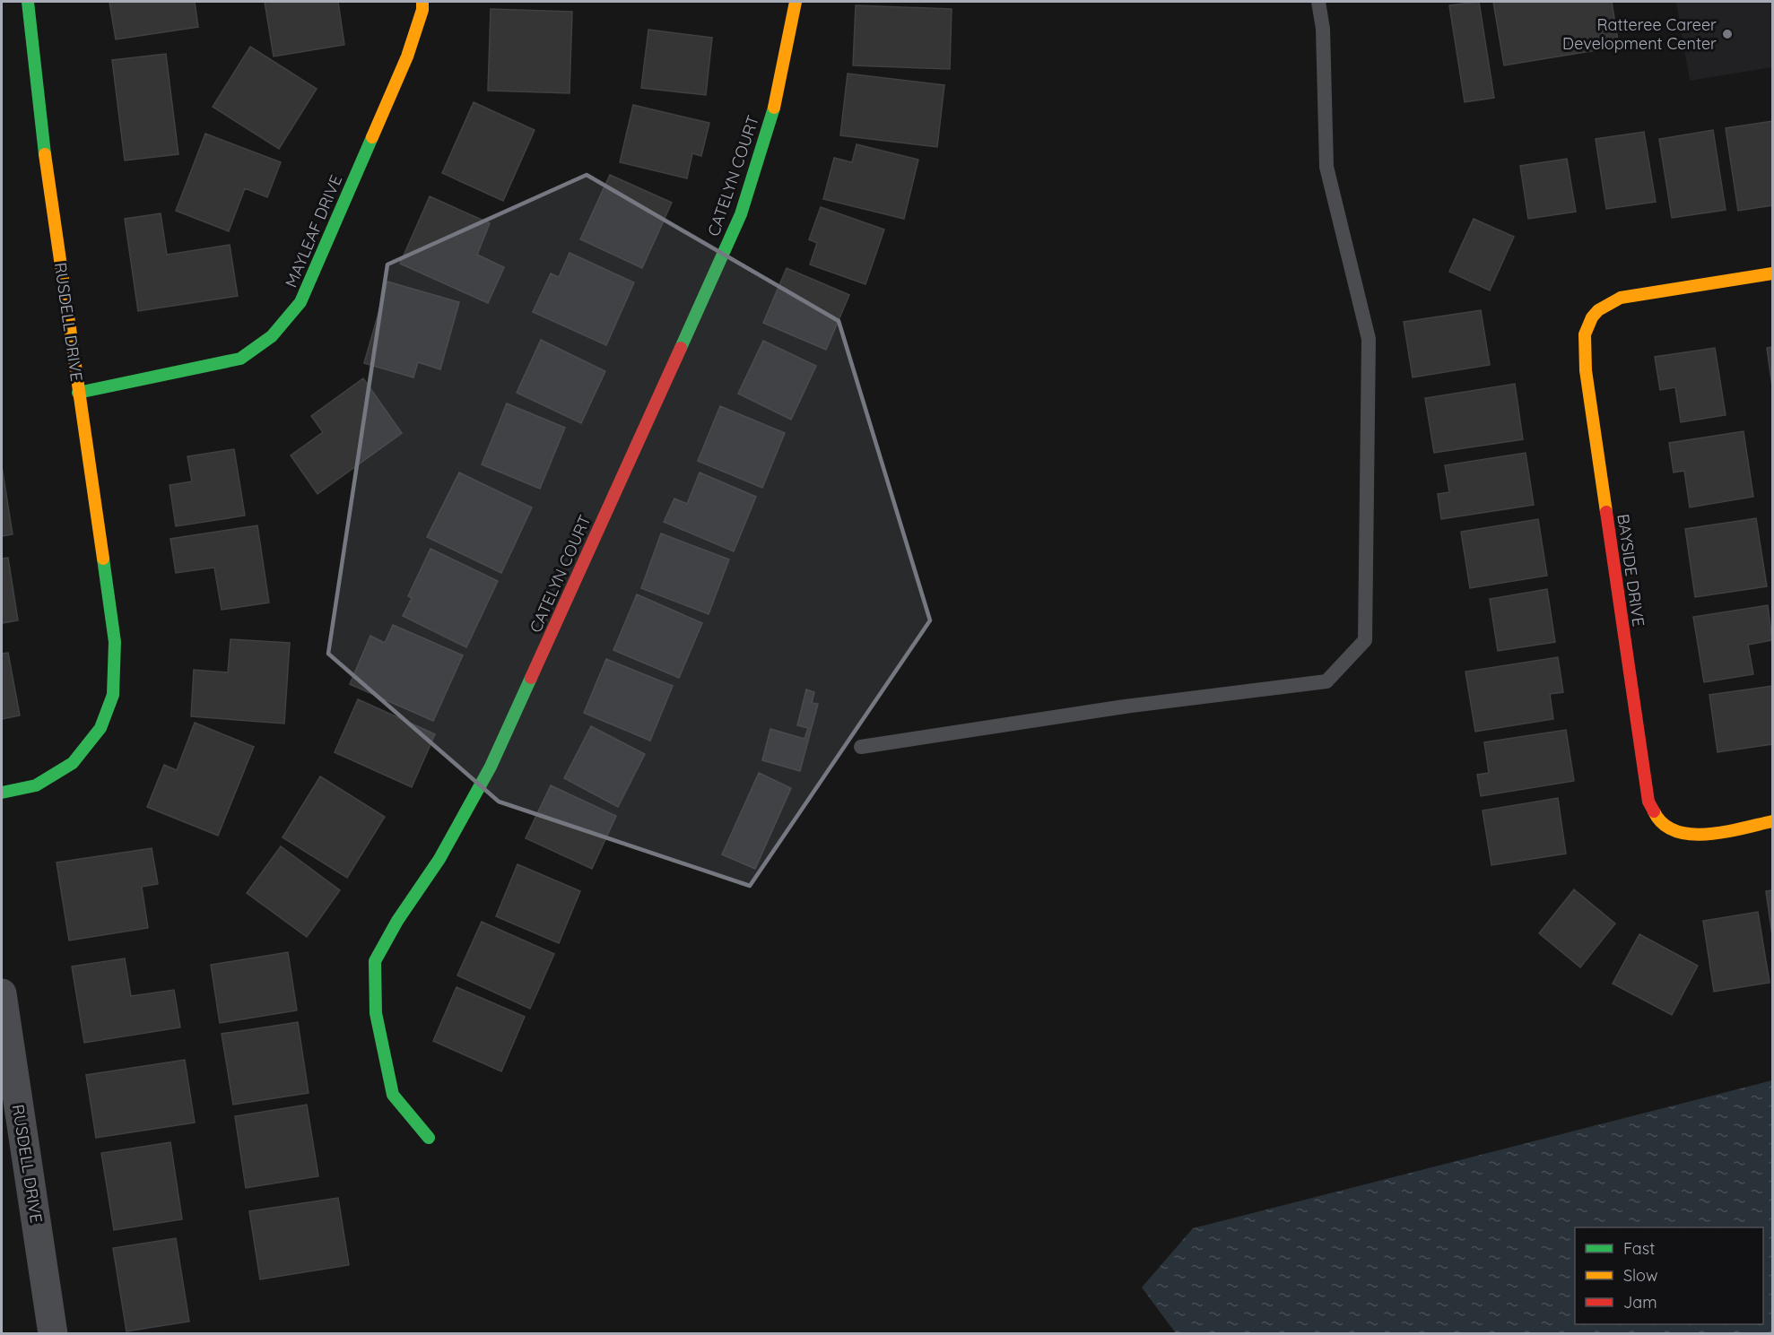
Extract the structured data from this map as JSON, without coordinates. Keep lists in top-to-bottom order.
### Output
{
  "streets": {
    "street": [
      "CATELYN COURT",
      "MAYLEAF DRIVE",
      "RUSDELL DRIVE",
      "BAYSIDE DRIVE"
    ]
  },
  "crossings": [
    ["MAYLEAF DRIVE", "RUSDELL DRIVE"]
  ],
  "places": ["Ratteree Career Development Center"],
  "legend": ["Fast", "Slow", "Jam"]
}
